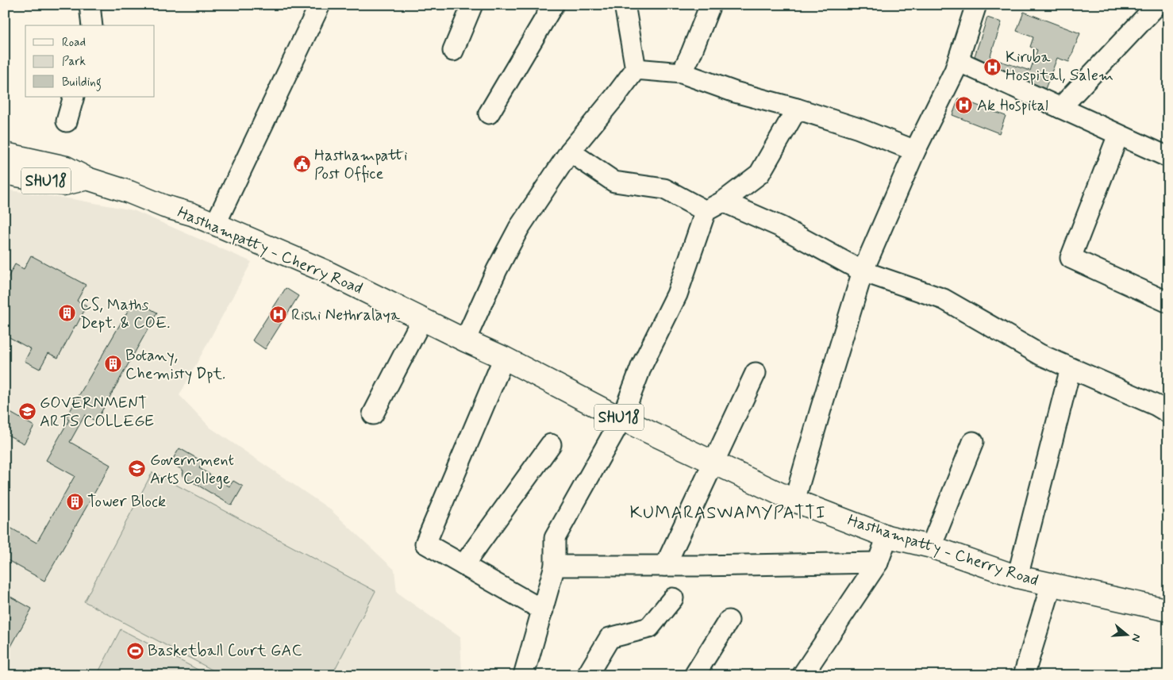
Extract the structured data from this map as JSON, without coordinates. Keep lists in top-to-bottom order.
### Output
{
  "streets": {
    "main road": ["SHU18", "Hasthampatty - Cherry Road"]
  },
  "crossings": [
    ["SHU18", "Hasthampatty - Cherry Road"]
  ],
  "districts": ["KUMARASWAMYPATTI"],
  "places": {
    "hospital": ["Kiruba Hospital, Salem", "Ak Hospital", "Rishi Nethralaya"],
    "public building": ["Hasthampatti Post Office"],
    "building": ["CS, Maths Dept. & COE.", "Botany, Chemisty Dpt.", "Tower Block"],
    "school or university": ["GOVERNMENT ARTS COLLEGE", "Government Arts College"],
    "sports": ["Basketball Court GAC"]
  },
  "legend": ["Road", "Park", "Building"],
  "north": "right"
}
